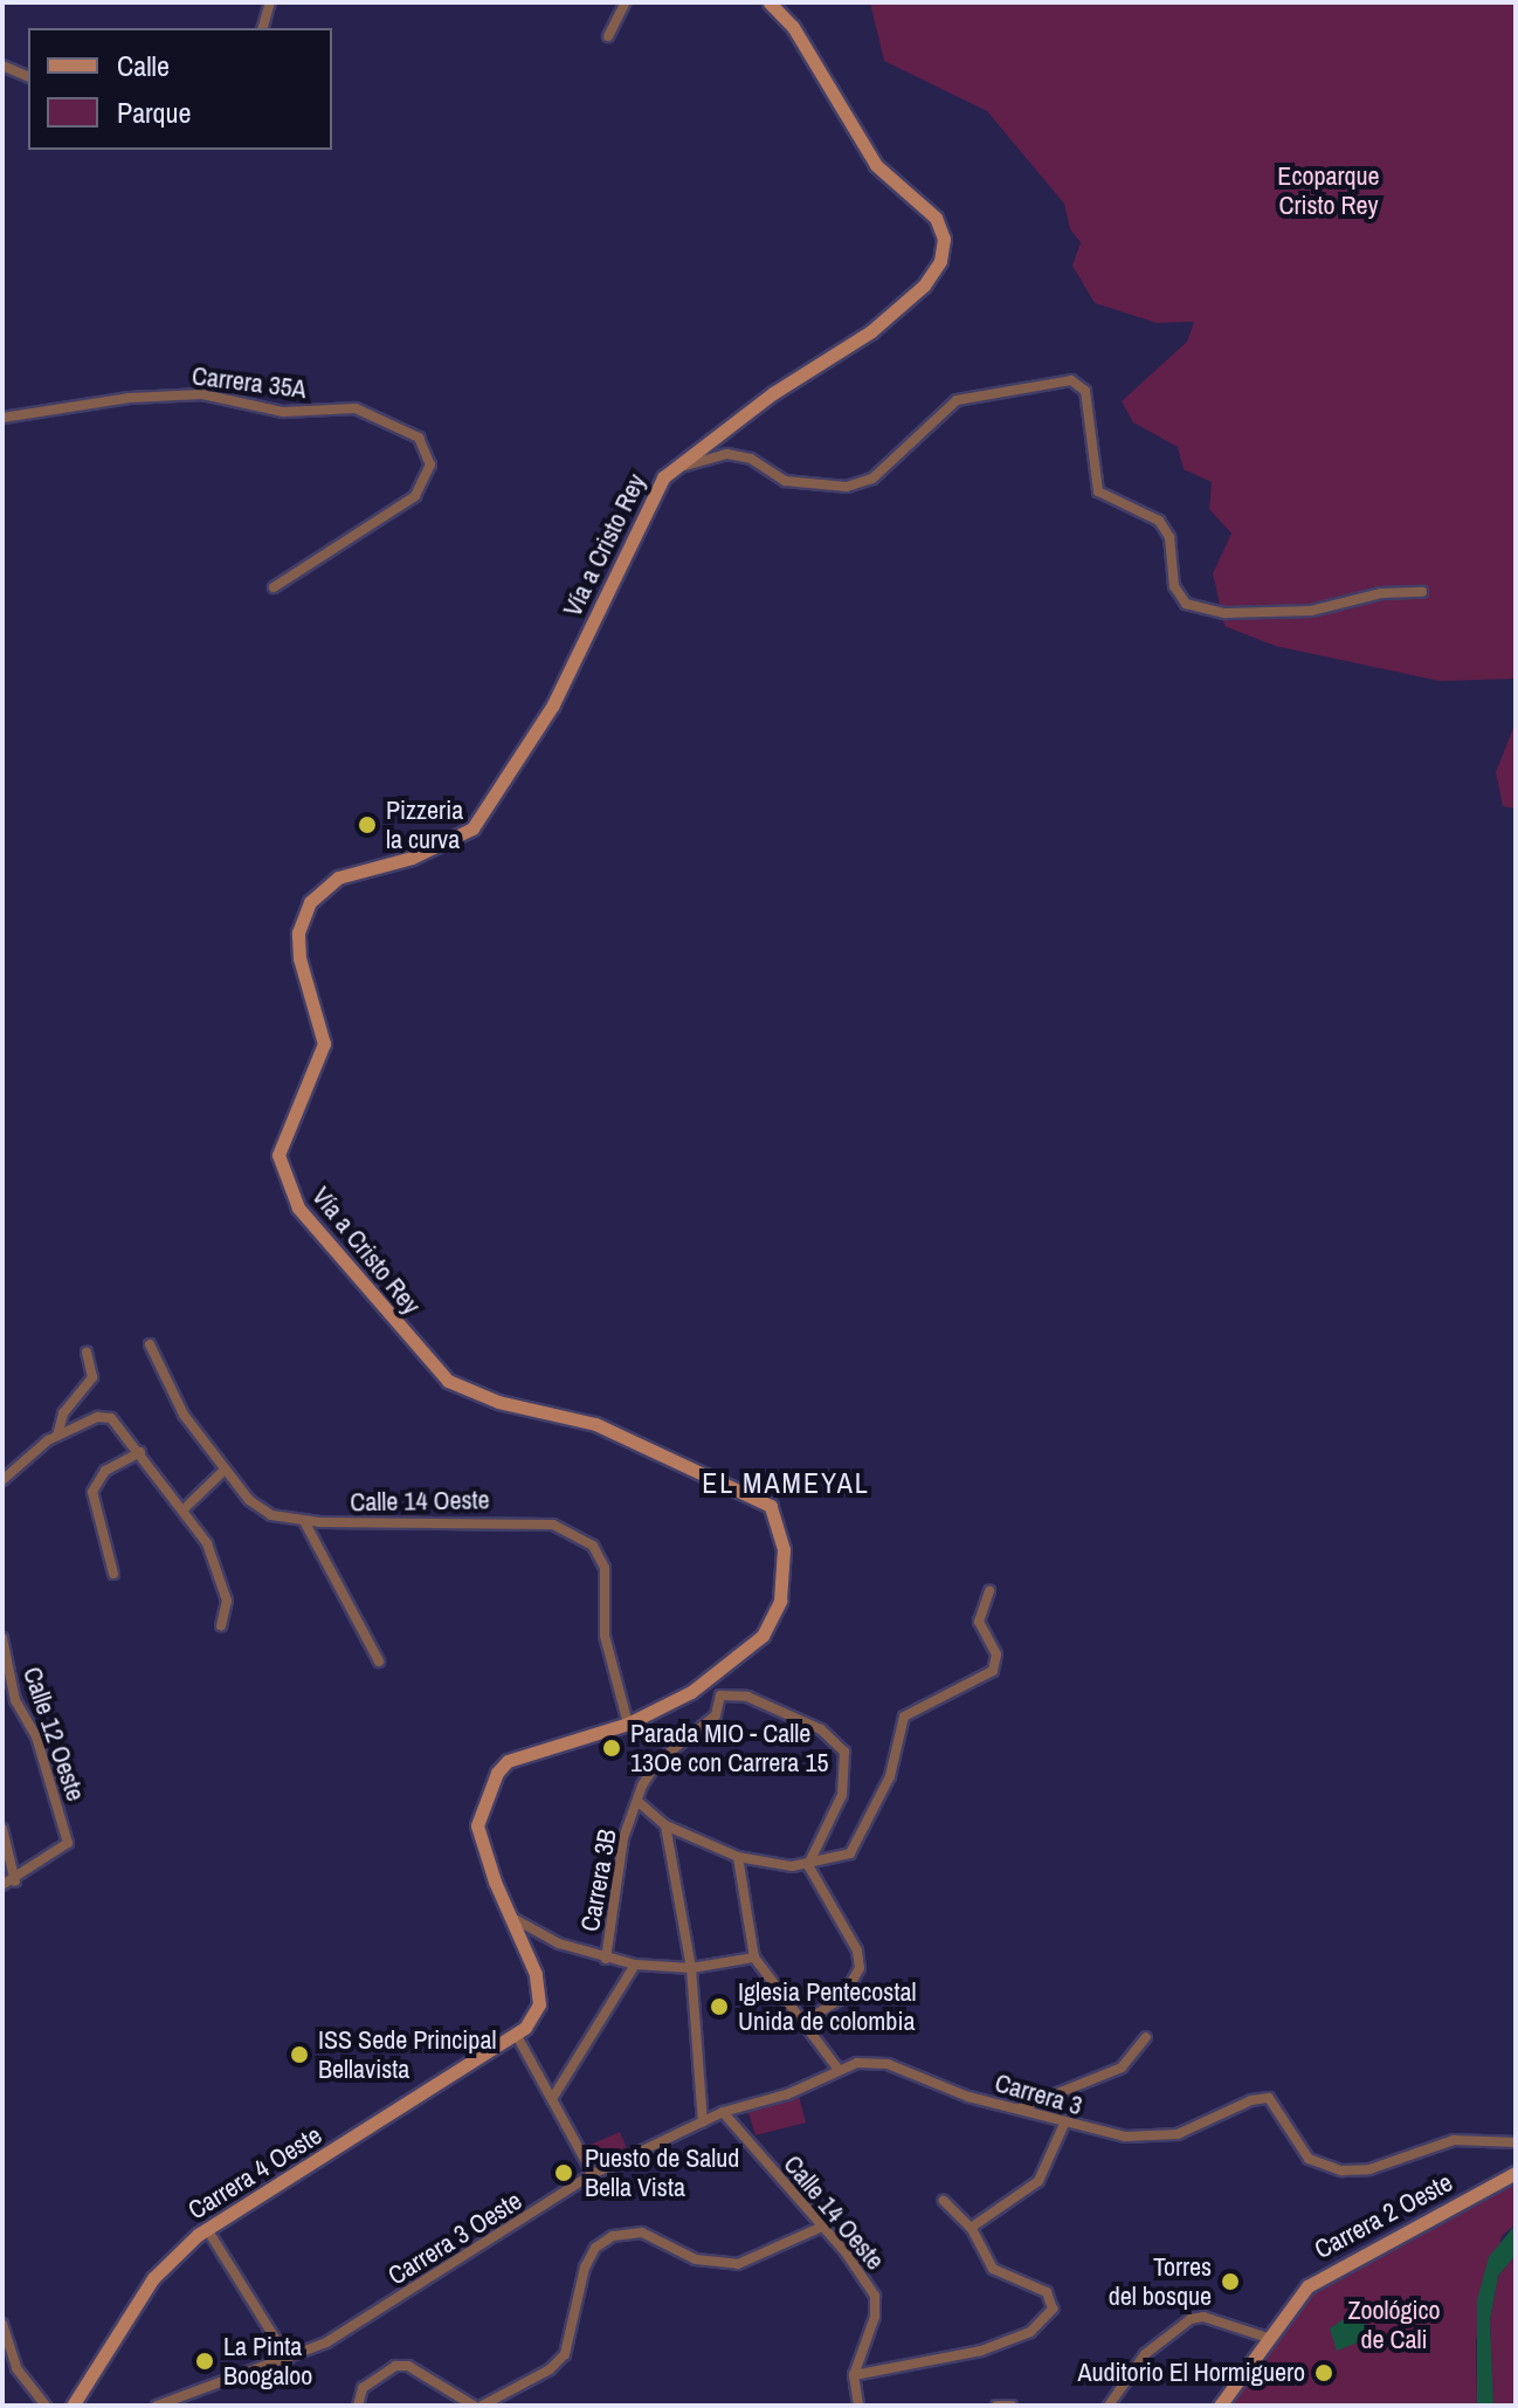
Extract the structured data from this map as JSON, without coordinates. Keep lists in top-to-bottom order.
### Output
{
  "streets": {
    "street": [
      "Carrera 35A",
      "Vía a Cristo Rey",
      "Calle 14 Oeste",
      "Calle 12 Oeste",
      "Carrera 3B",
      "Carrera 3",
      "Carrera 4 Oeste",
      "Carrera 2 Oeste",
      "Carrera 3 Oeste"
    ]
  },
  "crossings": [
    ["Vía a Cristo Rey", "Calle 14 Oeste"],
    ["Vía a Cristo Rey", "Carrera 4 Oeste"],
    ["Calle 14 Oeste", "Carrera 3 Oeste"],
    ["Carrera 3", "Carrera 3 Oeste"]
  ],
  "districts": ["EL MAMEYAL"],
  "parks": ["Ecoparque Cristo Rey", "Zoológico de Cali"],
  "places": [
    "Pizzeria la curva",
    "Parada MIO - Calle 13Oe con Carrera 15",
    "Iglesia Pentecostal Unida de colombia",
    "ISS Sede Principal Bellavista",
    "Puesto de Salud Bella Vista",
    "Torres del bosque",
    "La Pinta Boogaloo",
    "Auditorio El Hormiguero"
  ],
  "legend": ["Calle", "Parque"]
}
